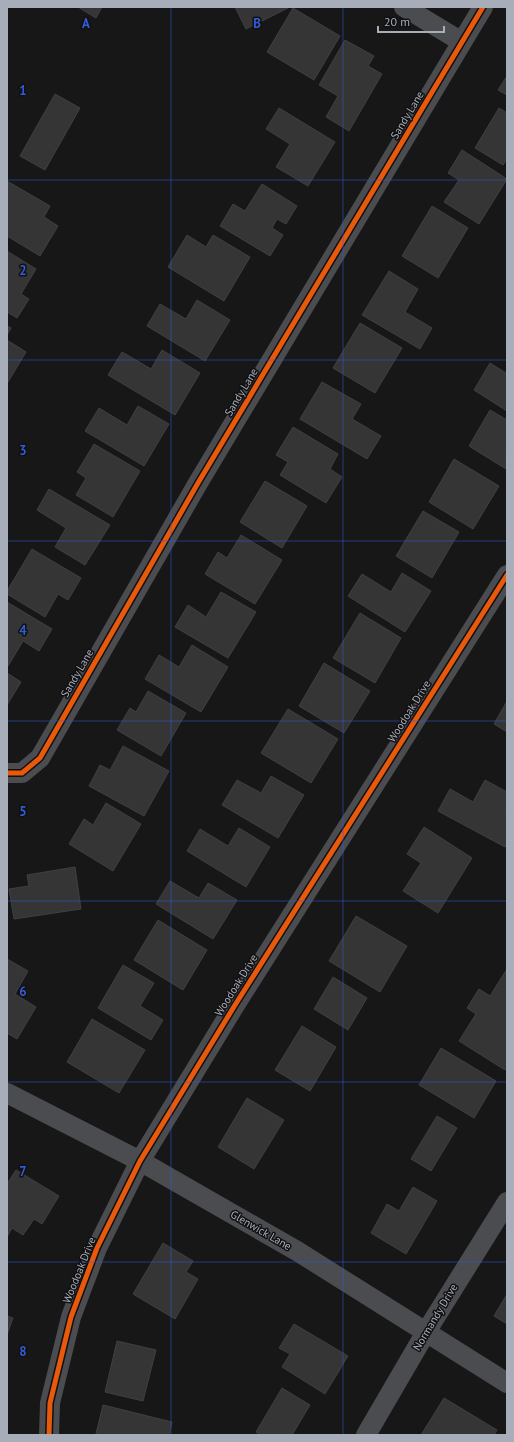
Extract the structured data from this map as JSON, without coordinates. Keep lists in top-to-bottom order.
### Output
{
  "streets": {
    "street": [
      "Sandy Lane",
      "Woodoak Drive",
      "Glenwick Lane",
      "Normandy Drive"
    ]
  },
  "crossings": [
    ["Woodoak Drive", "Glenwick Lane"],
    ["Glenwick Lane", "Normandy Drive"]
  ],
  "scale_bar": "20 m",
  "grid": {
    "columns": ["A", "B"],
    "rows": [
      "1",
      "2",
      "3",
      "4",
      "5",
      "6",
      "7",
      "8"
    ]
  }
}
